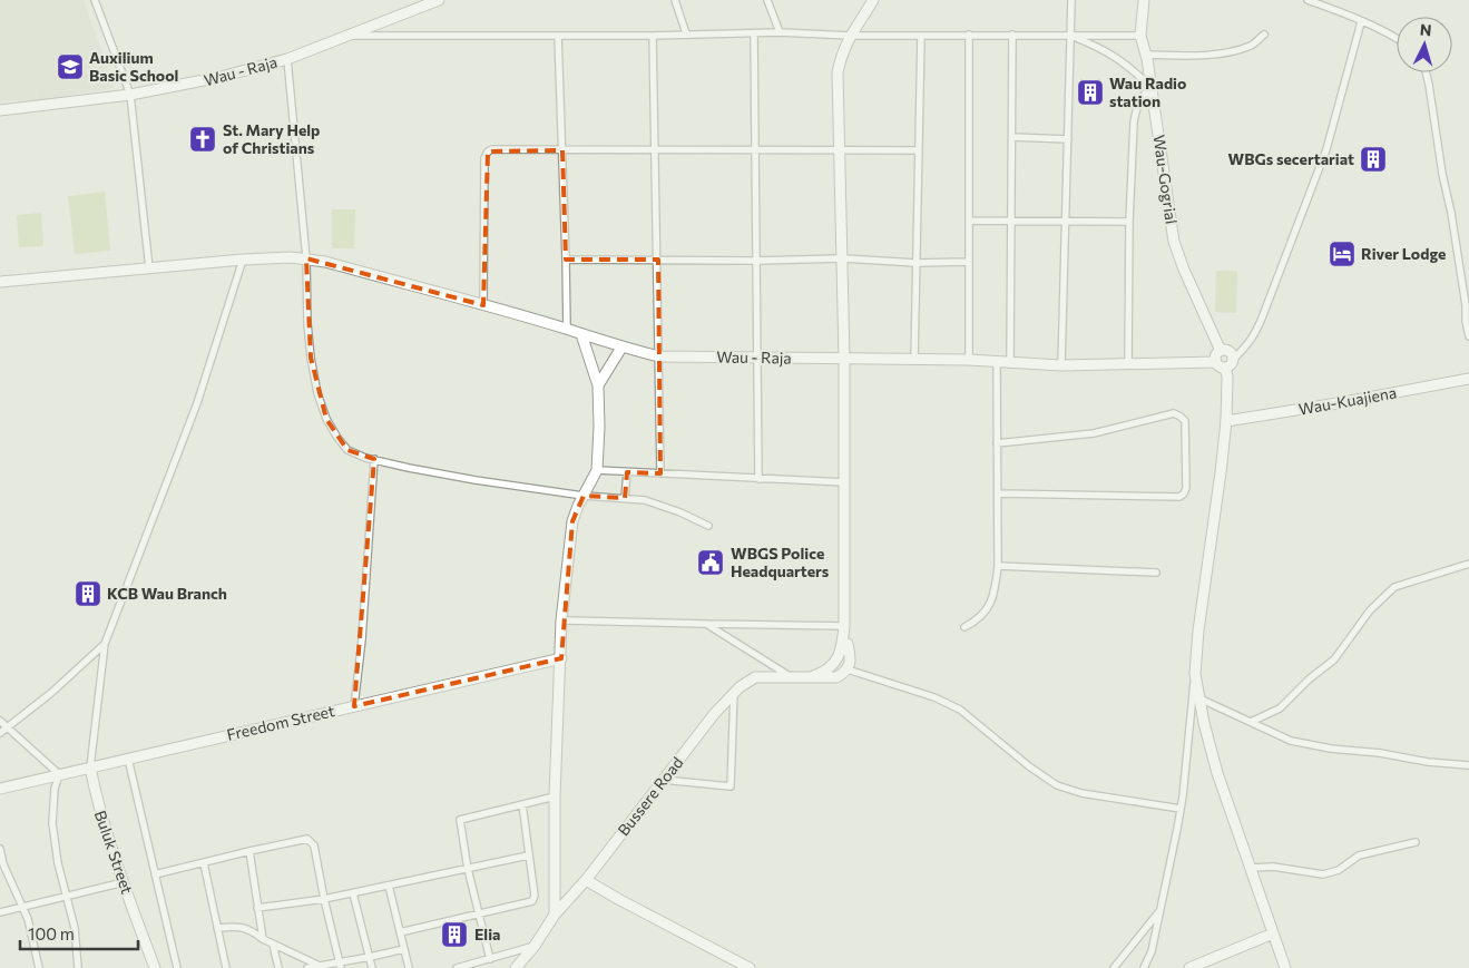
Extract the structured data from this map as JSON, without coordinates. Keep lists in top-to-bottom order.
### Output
{
  "streets": {
    "street": [
      "Wau - Raja",
      "Wau-Gogrial",
      "Wau-Kuajiena",
      "Freedom Street",
      "Bussere Road",
      "Buluk Street"
    ]
  },
  "crossings": [
    ["Wau - Raja", "Wau-Gogrial"],
    ["Freedom Street", "Buluk Street"]
  ],
  "places": {
    "school or university": ["Auxilium Basic School"],
    "building": [
      "Wau Radio station",
      "WBGs secertariat",
      "KCB Wau Branch",
      "Elia"
    ],
    "church": ["St. Mary Help of Christians"],
    "hotel": ["River Lodge"],
    "public building": ["WBGS Police Headquarters"]
  },
  "scale_bar": "100 m",
  "north": "top"
}
